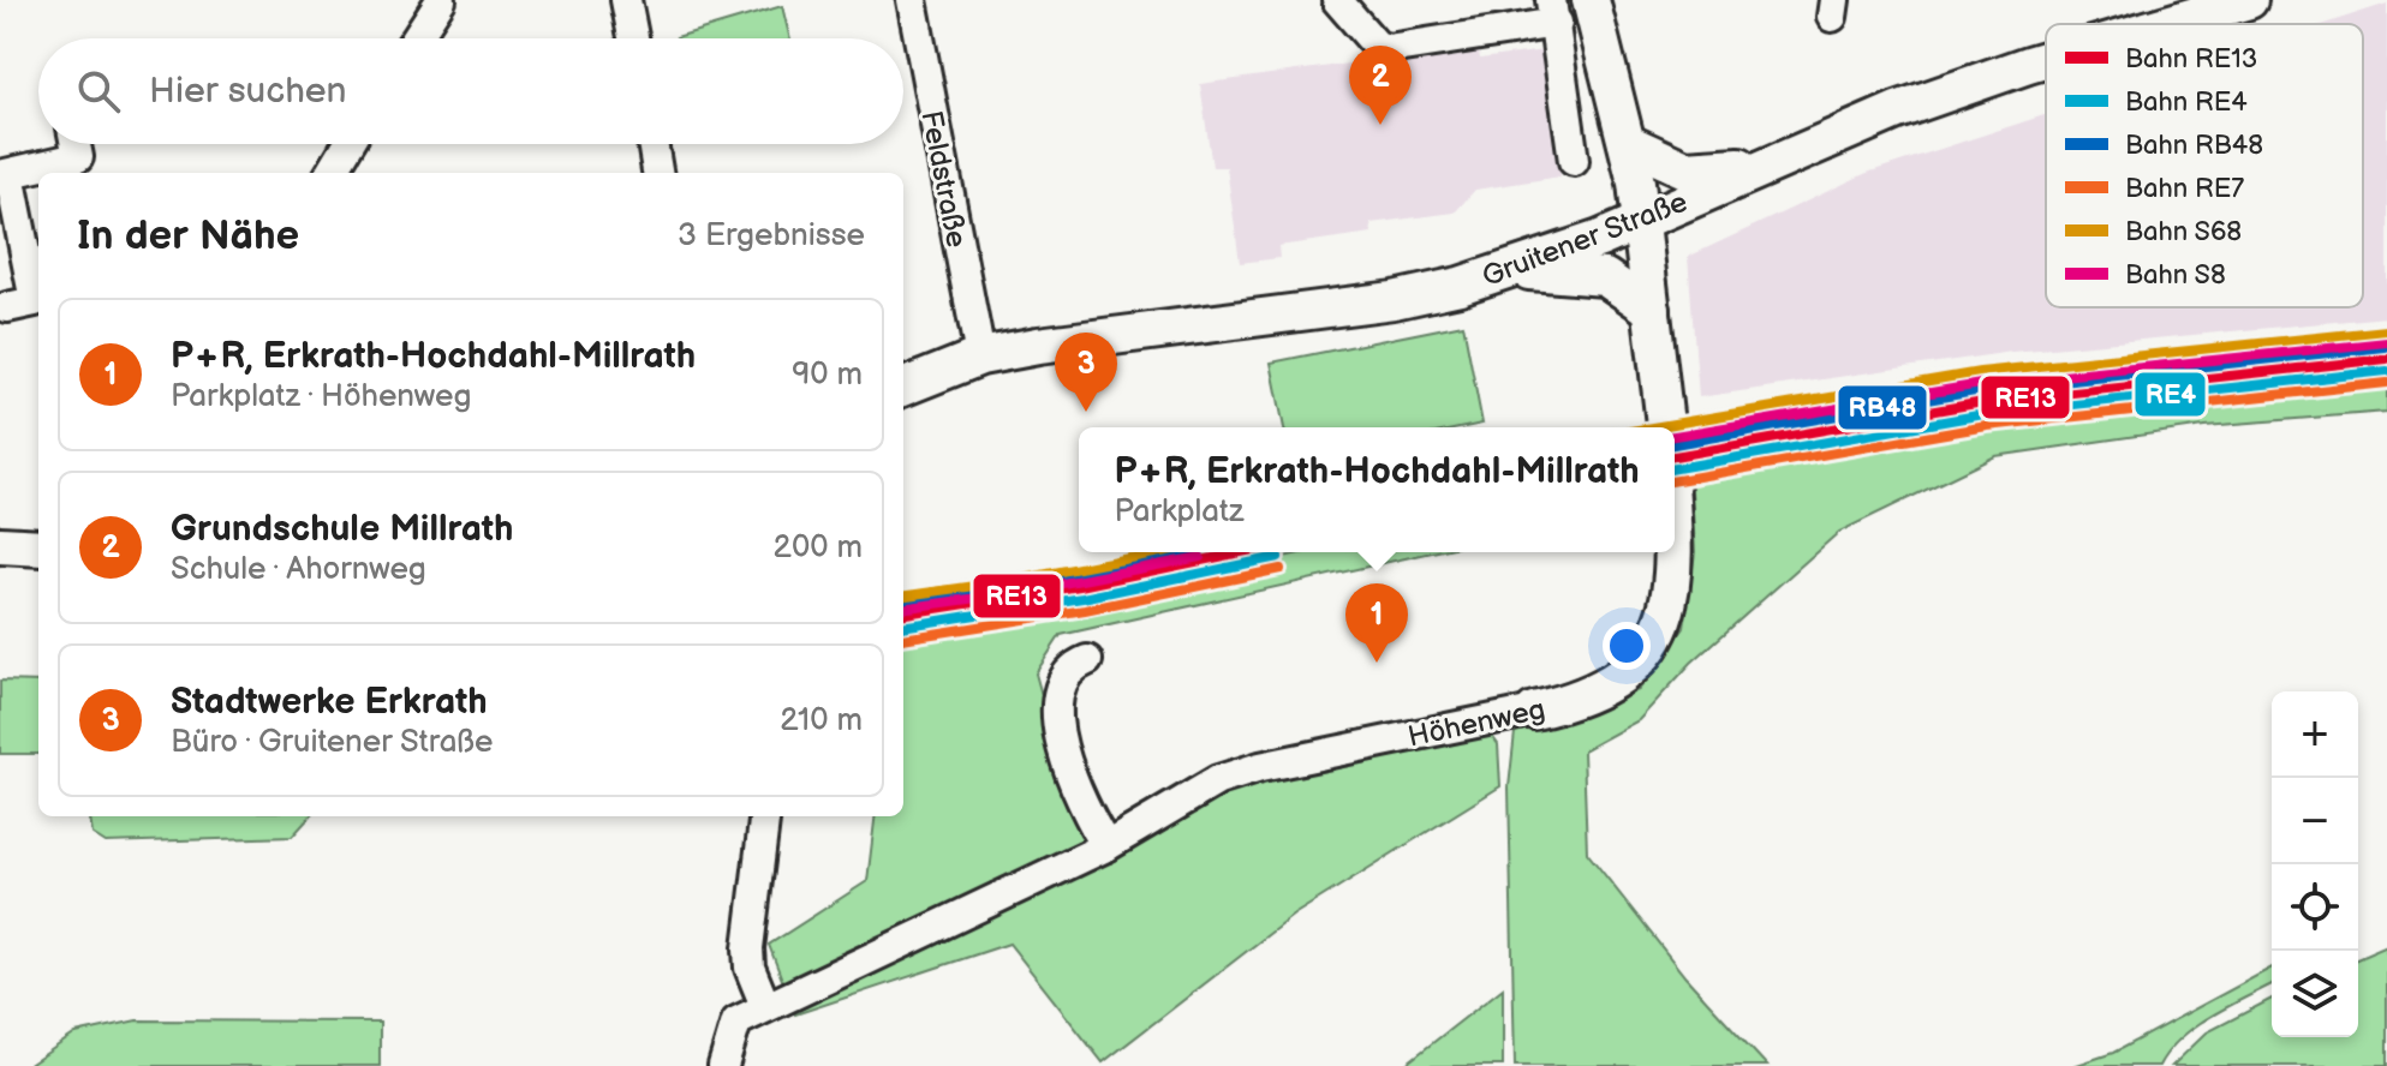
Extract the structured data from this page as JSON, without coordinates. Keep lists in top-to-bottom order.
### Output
{
  "streets": {
    "main road": ["Gruitener Straße", "Höhenweg"],
    "street": ["Feldstraße"]
  },
  "crossings": [
    ["Feldstraße", "Gruitener Straße"]
  ],
  "lines": [
    "rail line S68",
    "rail line S8",
    "rail line RB48",
    "rail line RE13",
    "rail line RE4",
    "rail line RE7"
  ],
  "legend": [
    "Bahn RE13",
    "Bahn RE4",
    "Bahn RB48",
    "Bahn RE7",
    "Bahn S68",
    "Bahn S8"
  ],
  "page": {
    "search": "Hier suchen",
    "pins": ["2", "3", "1"],
    "heading": ["In der Nähe", "3 Ergebnisse"],
    "list": [
      {
        "mark": "1",
        "name": "P+R, Erkrath-Hochdahl-Millrath",
        "note": "Parkplatz · Höhenweg",
        "value": "90 m"
      },
      {
        "mark": "2",
        "name": "Grundschule Millrath",
        "note": "Schule · Ahornweg",
        "value": "200 m"
      },
      {
        "mark": "3",
        "name": "Stadtwerke Erkrath",
        "note": "Büro · Gruitener Straße",
        "value": "210 m"
      }
    ],
    "popup": ["P+R, Erkrath-Hochdahl-Millrath", "Parkplatz"],
    "map_buttons": ["+", "−"]
  }
}
